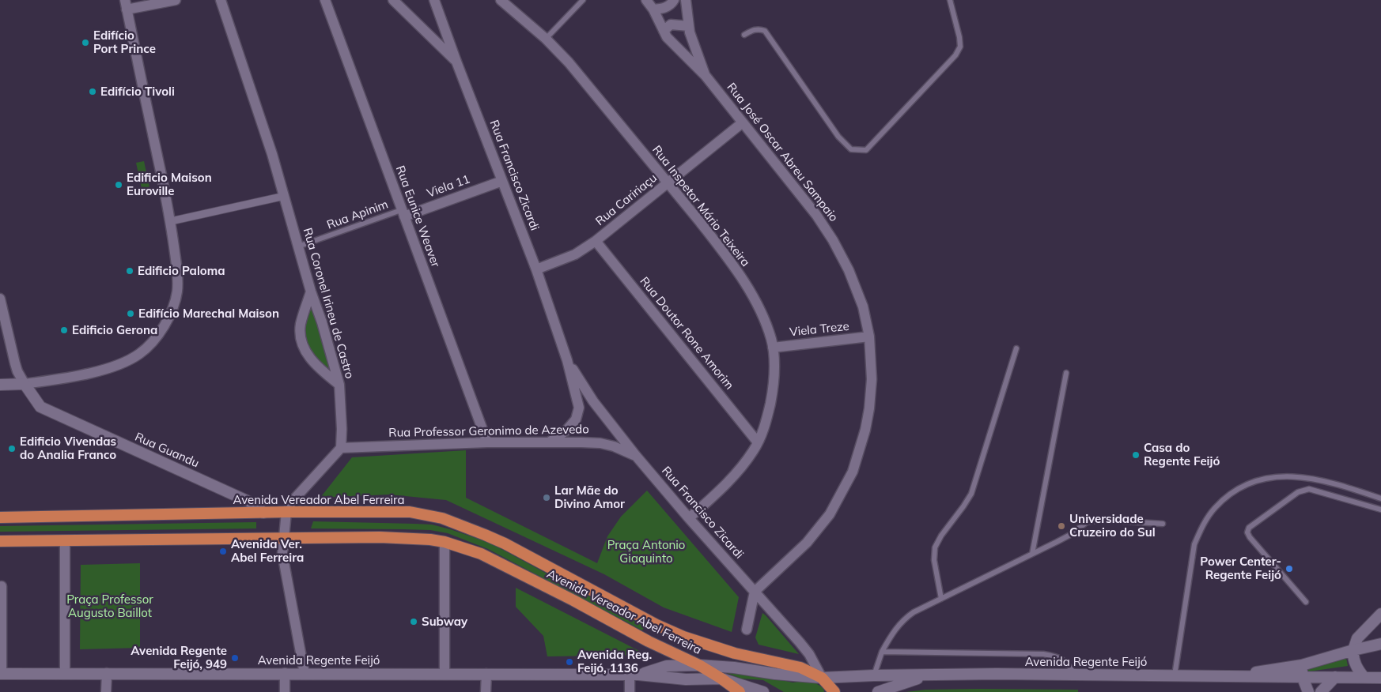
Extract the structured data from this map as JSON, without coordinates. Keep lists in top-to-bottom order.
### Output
{
  "streets": {
    "main road": ["Rua Guandu", "Avenida Vereador Abel Ferreira", "Avenida Regente Feijó"],
    "street": [
      "Rua José Oscar Abreu Sampaio",
      "Rua Francisco Zicardi",
      "Viela 11",
      "Rua Caririaçu",
      "Rua Inspetor Mário Teixeira",
      "Rua Eunice Weaver",
      "Rua Coronel Irineu de Castro",
      "Viela Treze",
      "Rua Doutor Rone Amorim",
      "Rua Professor Geronimo de Azevedo"
    ],
    "lane": ["Rua Apinim"]
  },
  "crossings": [
    ["Rua José Oscar Abreu Sampaio", "Rua Francisco Zicardi"],
    ["Rua José Oscar Abreu Sampaio", "Rua Caririaçu"],
    ["Rua José Oscar Abreu Sampaio", "Viela Treze"],
    ["Rua Francisco Zicardi", "Viela 11"],
    ["Rua Francisco Zicardi", "Rua Caririaçu"],
    ["Rua Francisco Zicardi", "Rua Inspetor Mário Teixeira"],
    ["Rua Francisco Zicardi", "Rua Professor Geronimo de Azevedo"],
    ["Rua Francisco Zicardi", "Avenida Vereador Abel Ferreira"],
    ["Rua Francisco Zicardi", "Avenida Regente Feijó"],
    ["Viela 11", "Rua Apinim"],
    ["Viela 11", "Rua Eunice Weaver"],
    ["Rua Caririaçu", "Rua Inspetor Mário Teixeira"],
    ["Rua Caririaçu", "Rua Doutor Rone Amorim"],
    ["Rua Inspetor Mário Teixeira", "Viela Treze"],
    ["Rua Inspetor Mário Teixeira", "Rua Doutor Rone Amorim"],
    ["Rua Apinim", "Rua Eunice Weaver"],
    ["Rua Apinim", "Rua Coronel Irineu de Castro"],
    ["Rua Eunice Weaver", "Rua Professor Geronimo de Azevedo"],
    ["Rua Coronel Irineu de Castro", "Rua Professor Geronimo de Azevedo"],
    ["Rua Guandu", "Avenida Vereador Abel Ferreira"],
    ["Avenida Vereador Abel Ferreira", "Avenida Regente Feijó"]
  ],
  "parks": ["Praça Antonio Giaquinto", "Praça Professor Augusto Baillot"],
  "places": [
    "Edifício Port Prince",
    "Edifício Tivoli",
    "Edificio Maison Euroville",
    "Edificio Paloma",
    "Edifício Marechal Maison",
    "Edificio Gerona",
    "Edificio Vivendas do Analia Franco",
    "Casa do Regente Feijó",
    "Lar Mãe do Divino Amor",
    "Universidade Cruzeiro do Sul",
    "Avenida Ver. Abel Ferreira",
    "Power Center- Regente Feijó",
    "Subway",
    "Avenida Regente Feijó, 949",
    "Avenida Reg. Feijó, 1136"
  ]
}
